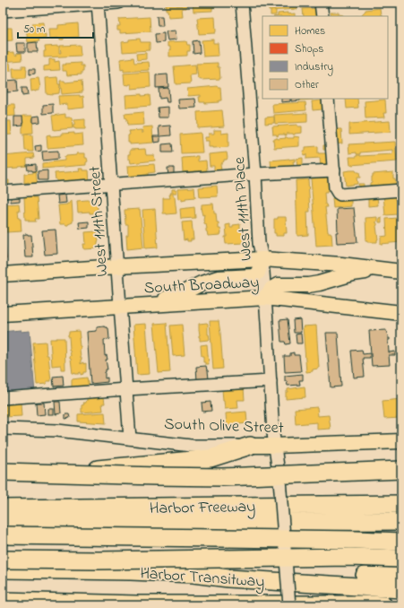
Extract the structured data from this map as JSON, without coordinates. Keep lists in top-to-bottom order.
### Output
{
  "streets": {
    "highway": ["Harbor Freeway", "Harbor Transitway"],
    "main road": ["South Broadway", "South Olive Street"],
    "street": ["West 111th Place", "West 111th Street"]
  },
  "crossings": [
    ["West 111th Place", "South Broadway"],
    ["West 111th Place", "South Olive Street"],
    ["West 111th Street", "South Broadway"],
    ["West 111th Street", "South Olive Street"]
  ],
  "legend": [
    "Homes",
    "Shops",
    "Industry",
    "Other"
  ],
  "scale_bar": "50 m"
}
